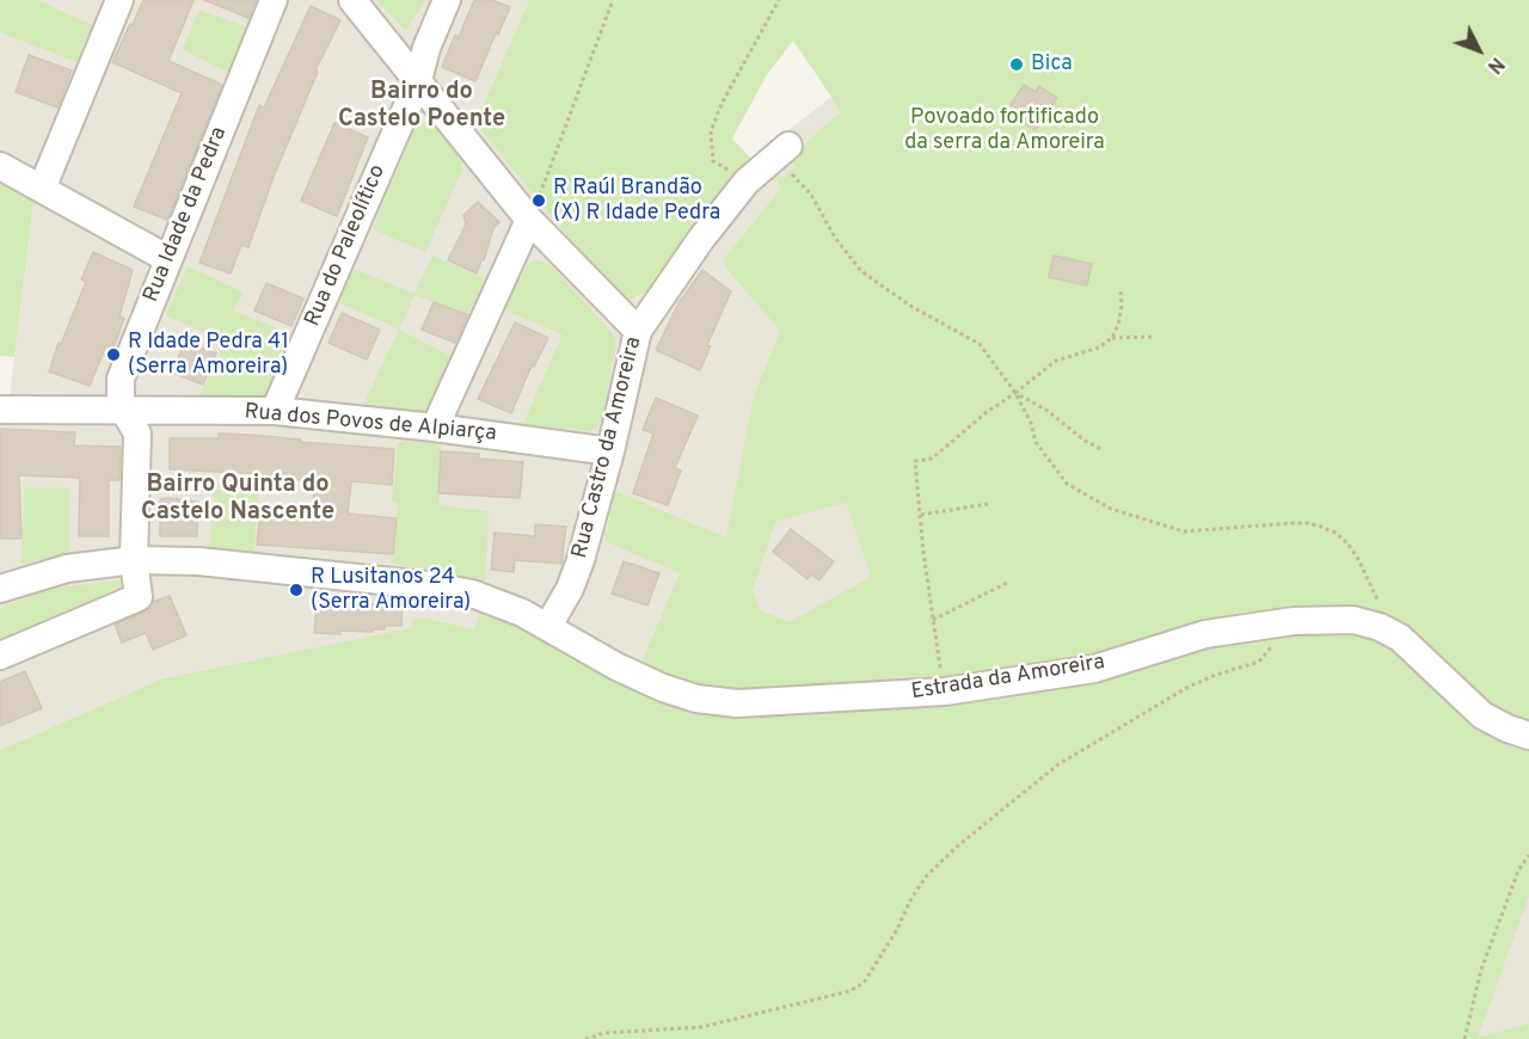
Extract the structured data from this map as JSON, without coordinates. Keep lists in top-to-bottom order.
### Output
{
  "streets": {
    "street": [
      "Rua Idade da Pedra",
      "Rua do Paleolítico",
      "Rua dos Povos de Alpiarça",
      "Rua Castro da Amoreira",
      "Estrada da Amoreira"
    ]
  },
  "crossings": [
    ["Rua Idade da Pedra", "Rua dos Povos de Alpiarça"],
    ["Rua Idade da Pedra", "Estrada da Amoreira"],
    ["Rua do Paleolítico", "Rua dos Povos de Alpiarça"],
    ["Rua dos Povos de Alpiarça", "Rua Castro da Amoreira"],
    ["Rua Castro da Amoreira", "Estrada da Amoreira"]
  ],
  "districts": ["Bairro do Castelo Poente", "Bairro Quinta do Castelo Nascente"],
  "parks": ["Povoado fortificado da serra da Amoreira"],
  "places": [
    "Bica",
    "R Raúl Brandão (X) R Idade Pedra",
    "R Idade Pedra 41 (Serra Amoreira)",
    "R Lusitanos 24 (Serra Amoreira)"
  ],
  "north": "bottom right"
}
